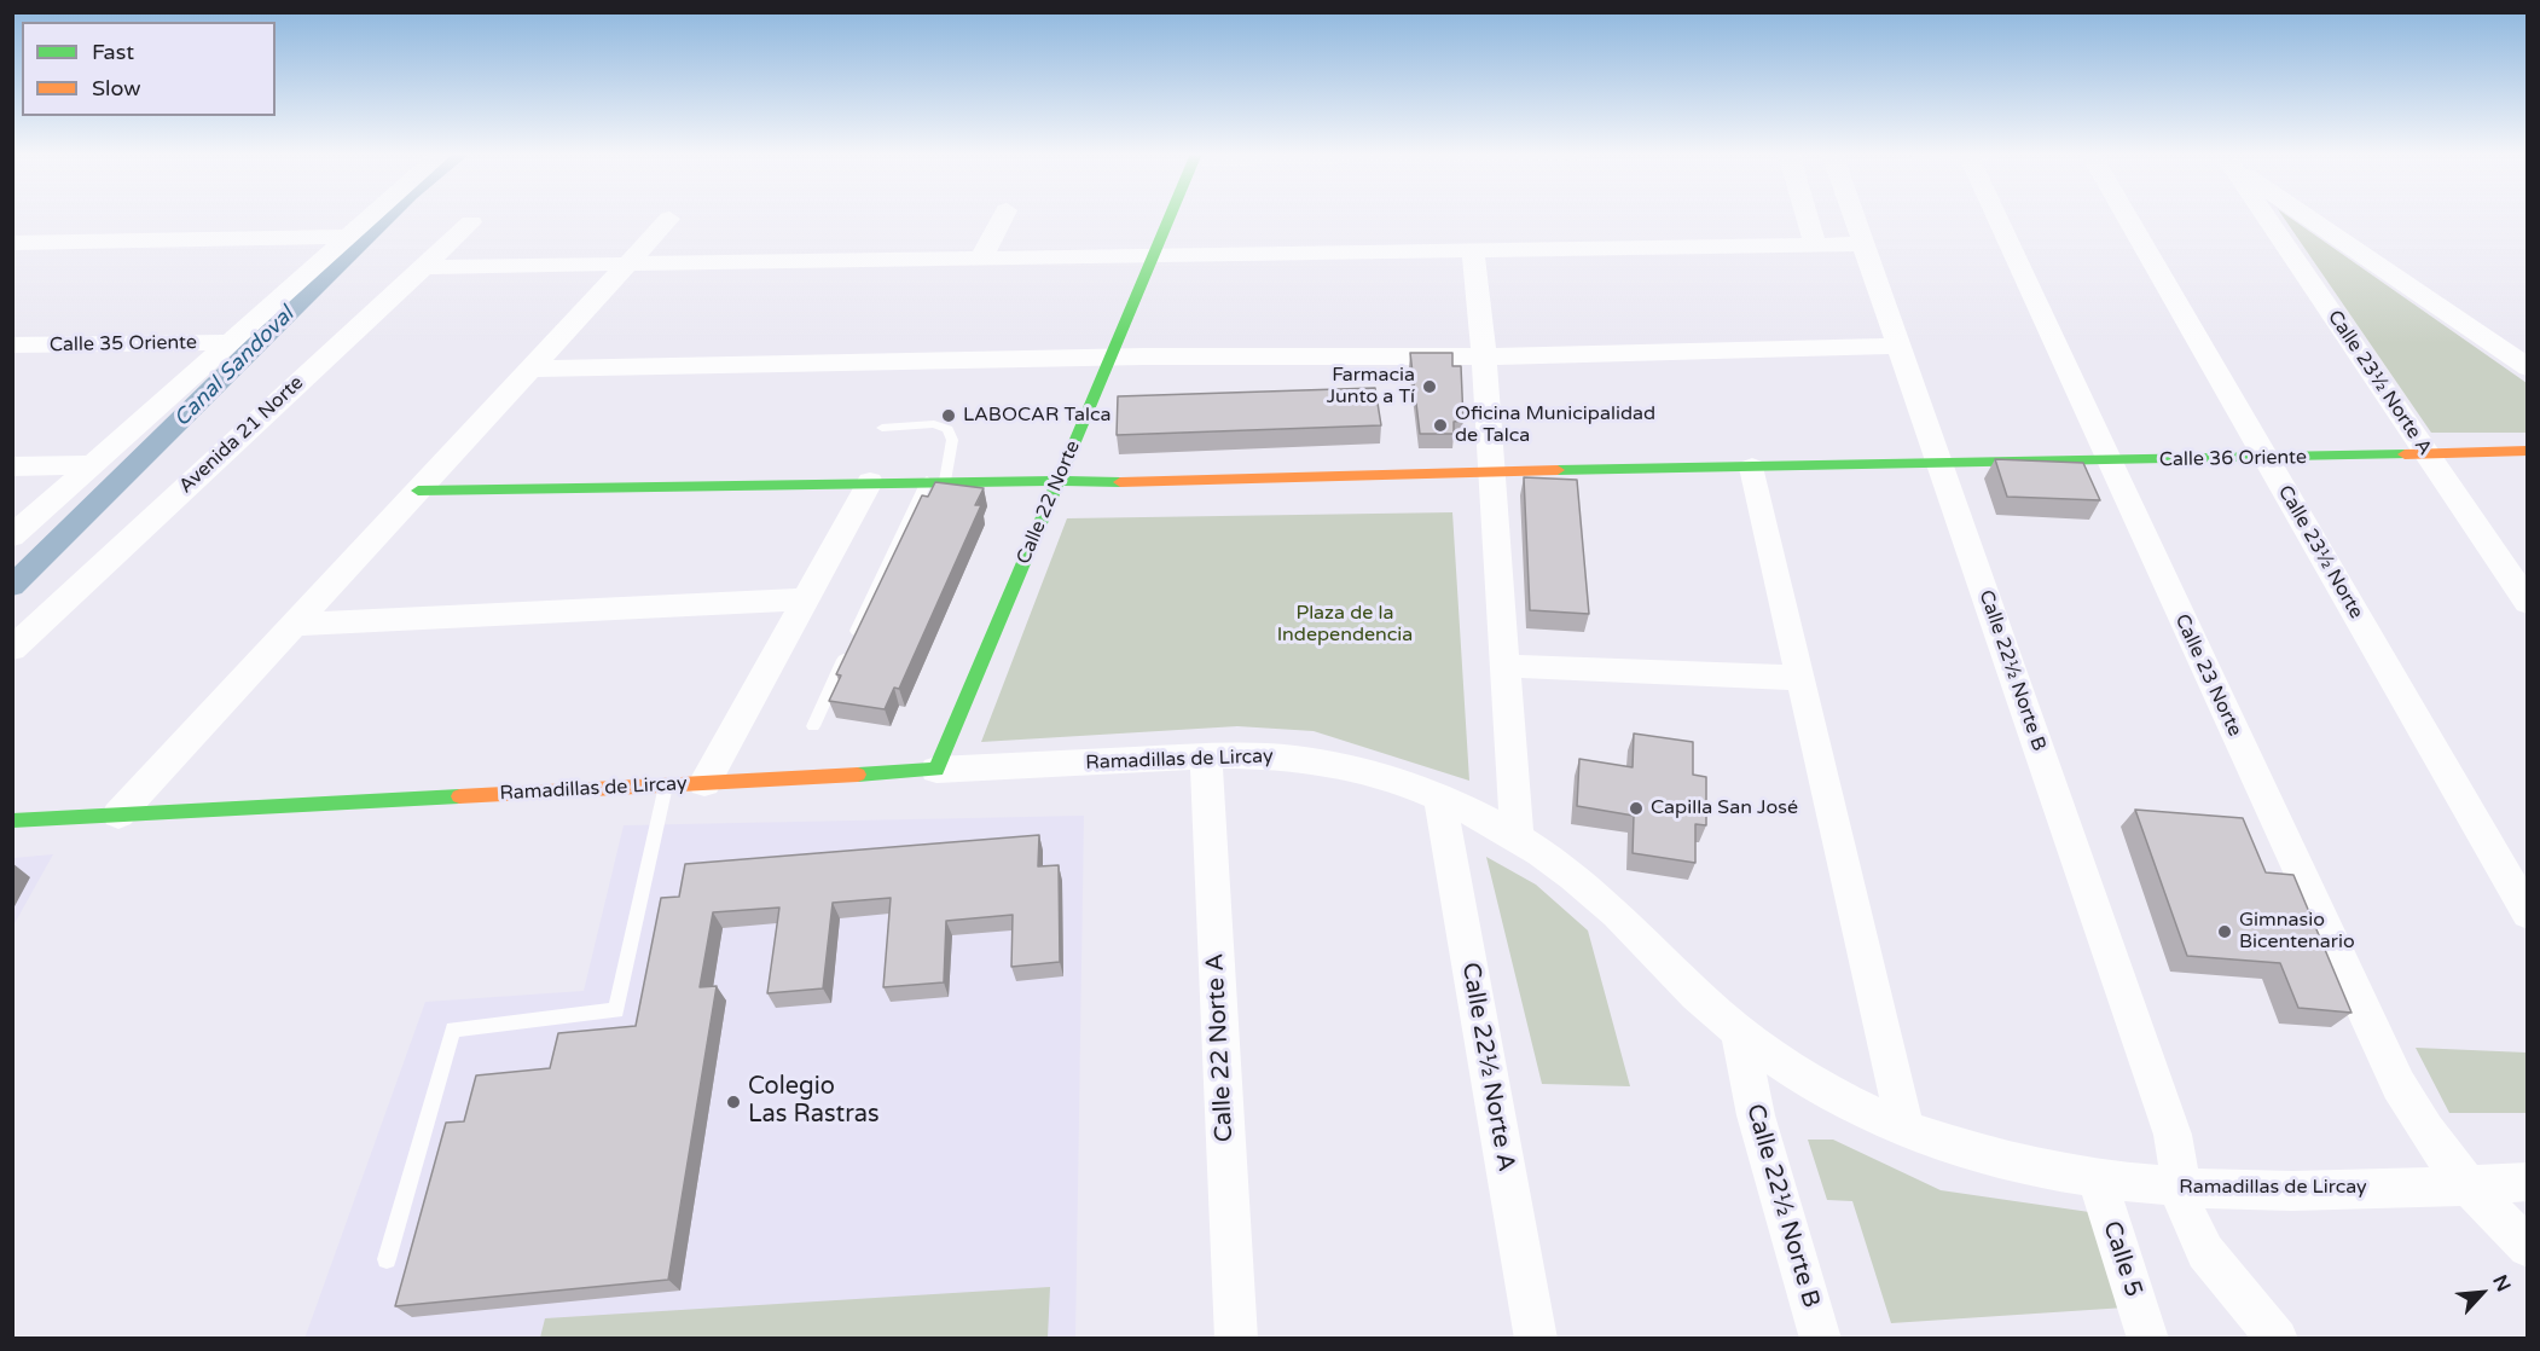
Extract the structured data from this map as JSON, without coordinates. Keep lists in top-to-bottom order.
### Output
{
  "streets": {
    "street": [
      "Calle 35 Oriente",
      "Calle 23½ Norte A",
      "Avenida 21 Norte",
      "Calle 36 Oriente",
      "Calle 22 Norte",
      "Calle 23½ Norte",
      "Calle 22½ Norte B",
      "Calle 23 Norte",
      "Ramadillas de Lircay",
      "Calle 22 Norte A",
      "Calle 22½ Norte A",
      "Calle 5"
    ]
  },
  "crossings": [
    ["Calle 23½ Norte A", "Calle 36 Oriente"],
    ["Calle 36 Oriente", "Calle 22 Norte"],
    ["Calle 36 Oriente", "Calle 23½ Norte"],
    ["Calle 36 Oriente", "Calle 22½ Norte B"],
    ["Calle 36 Oriente", "Calle 23 Norte"],
    ["Calle 22 Norte", "Ramadillas de Lircay"],
    ["Calle 22½ Norte B", "Ramadillas de Lircay"],
    ["Calle 23 Norte", "Ramadillas de Lircay"],
    ["Ramadillas de Lircay", "Calle 22 Norte A"],
    ["Ramadillas de Lircay", "Calle 22½ Norte A"],
    ["Ramadillas de Lircay", "Calle 5"]
  ],
  "water": ["Canal Sandoval"],
  "parks": ["Plaza de la Independencia"],
  "places": [
    "Farmacia Junto a Tí",
    "LABOCAR Talca",
    "Oficina Municipalidad de Talca",
    "Capilla San José",
    "Gimnasio Bicentenario",
    "Colegio Las Rastras"
  ],
  "legend": ["Fast", "Slow"],
  "north": "top right"
}
